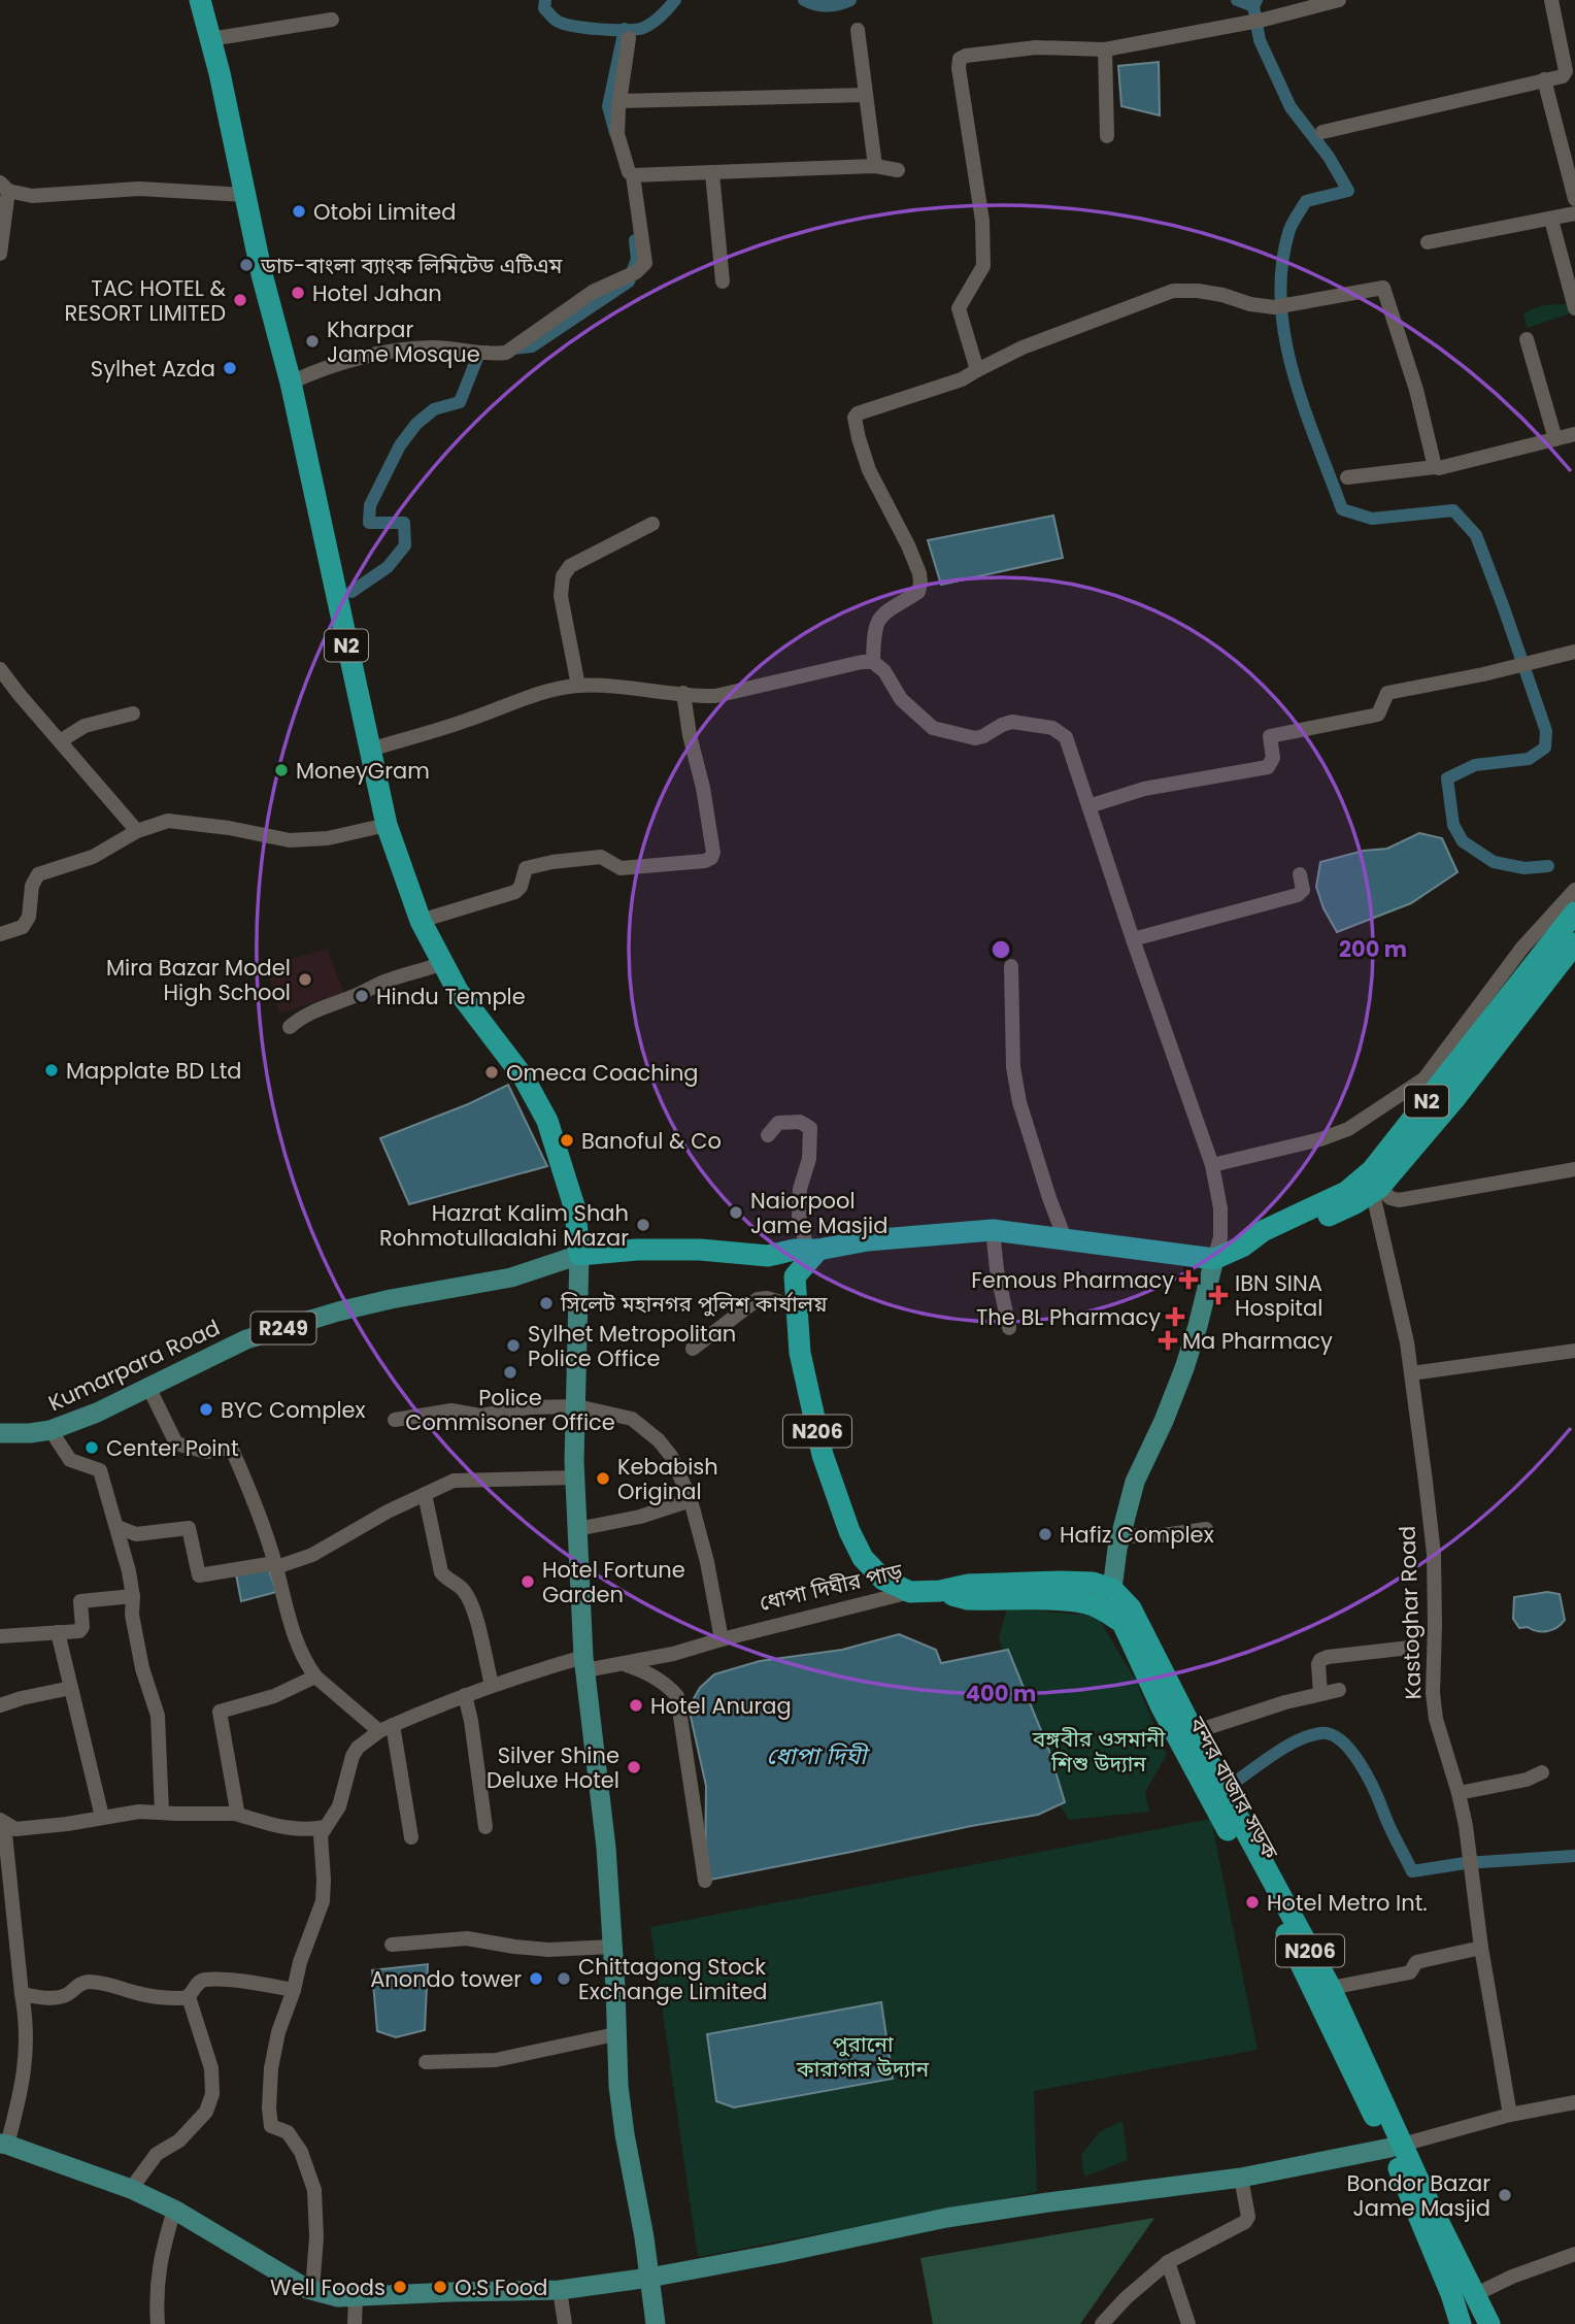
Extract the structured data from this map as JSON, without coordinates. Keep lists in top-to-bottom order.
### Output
{
  "streets": {
    "highway": [
      "N2",
      "N206",
      "ধোপা দিঘীর পাড়",
      "বন্দর বাজার সড়ক"
    ],
    "main road": ["R249", "Kumarpara Road"],
    "street": ["Kastoghar Road"]
  },
  "crossings": [
    ["N2", "Kumarpara Road"],
    ["N2", "Kastoghar Road"],
    ["N2", "বন্দর বাজার সড়ক"],
    ["N206", "ধোপা দিঘীর পাড়"],
    ["N206", "বন্দর বাজার সড়ক"],
    ["ধোপা দিঘীর পাড়", "বন্দর বাজার সড়ক"]
  ],
  "water": ["ধোপা দিঘী"],
  "parks": ["বঙ্গবীর ওসমানী শিশু উদ্যান", "পুরানো কারাগার উদ্যান"],
  "places": {
    "other": [
      "Otobi Limited",
      "ডাচ-বাংলা ব্যাংক লিমিটেড এটিএম",
      "Hotel Jahan",
      "TAC HOTEL & RESORT LIMITED",
      "Kharpar Jame Mosque",
      "Sylhet Azda",
      "MoneyGram",
      "Mira Bazar Model High School",
      "Hindu Temple",
      "Mapplate BD Ltd",
      "Omeca Coaching",
      "Banoful & Co",
      "Naiorpool Jame Masjid",
      "Hazrat Kalim Shah Rohmotullaalahi Mazar",
      "সিলেট মহানগর পুলিশ কার্যালয়",
      "Sylhet Metropolitan Police Office",
      "Police Commisoner Office",
      "BYC Complex",
      "Center Point",
      "Kebabish Original",
      "Hafiz Complex",
      "Hotel Fortune Garden",
      "Hotel Anurag",
      "Silver Shine Deluxe Hotel",
      "Hotel Metro Int.",
      "Anondo tower",
      "Chittagong Stock Exchange Limited",
      "Bondor Bazar Jame Masjid",
      "Well Foods",
      "O.S Food"
    ],
    "health": [
      "Femous Pharmacy",
      "IBN SINA Hospital",
      "The BL Pharmacy",
      "Ma Pharmacy"
    ]
  },
  "rings": ["200 m", "400 m"]
}
